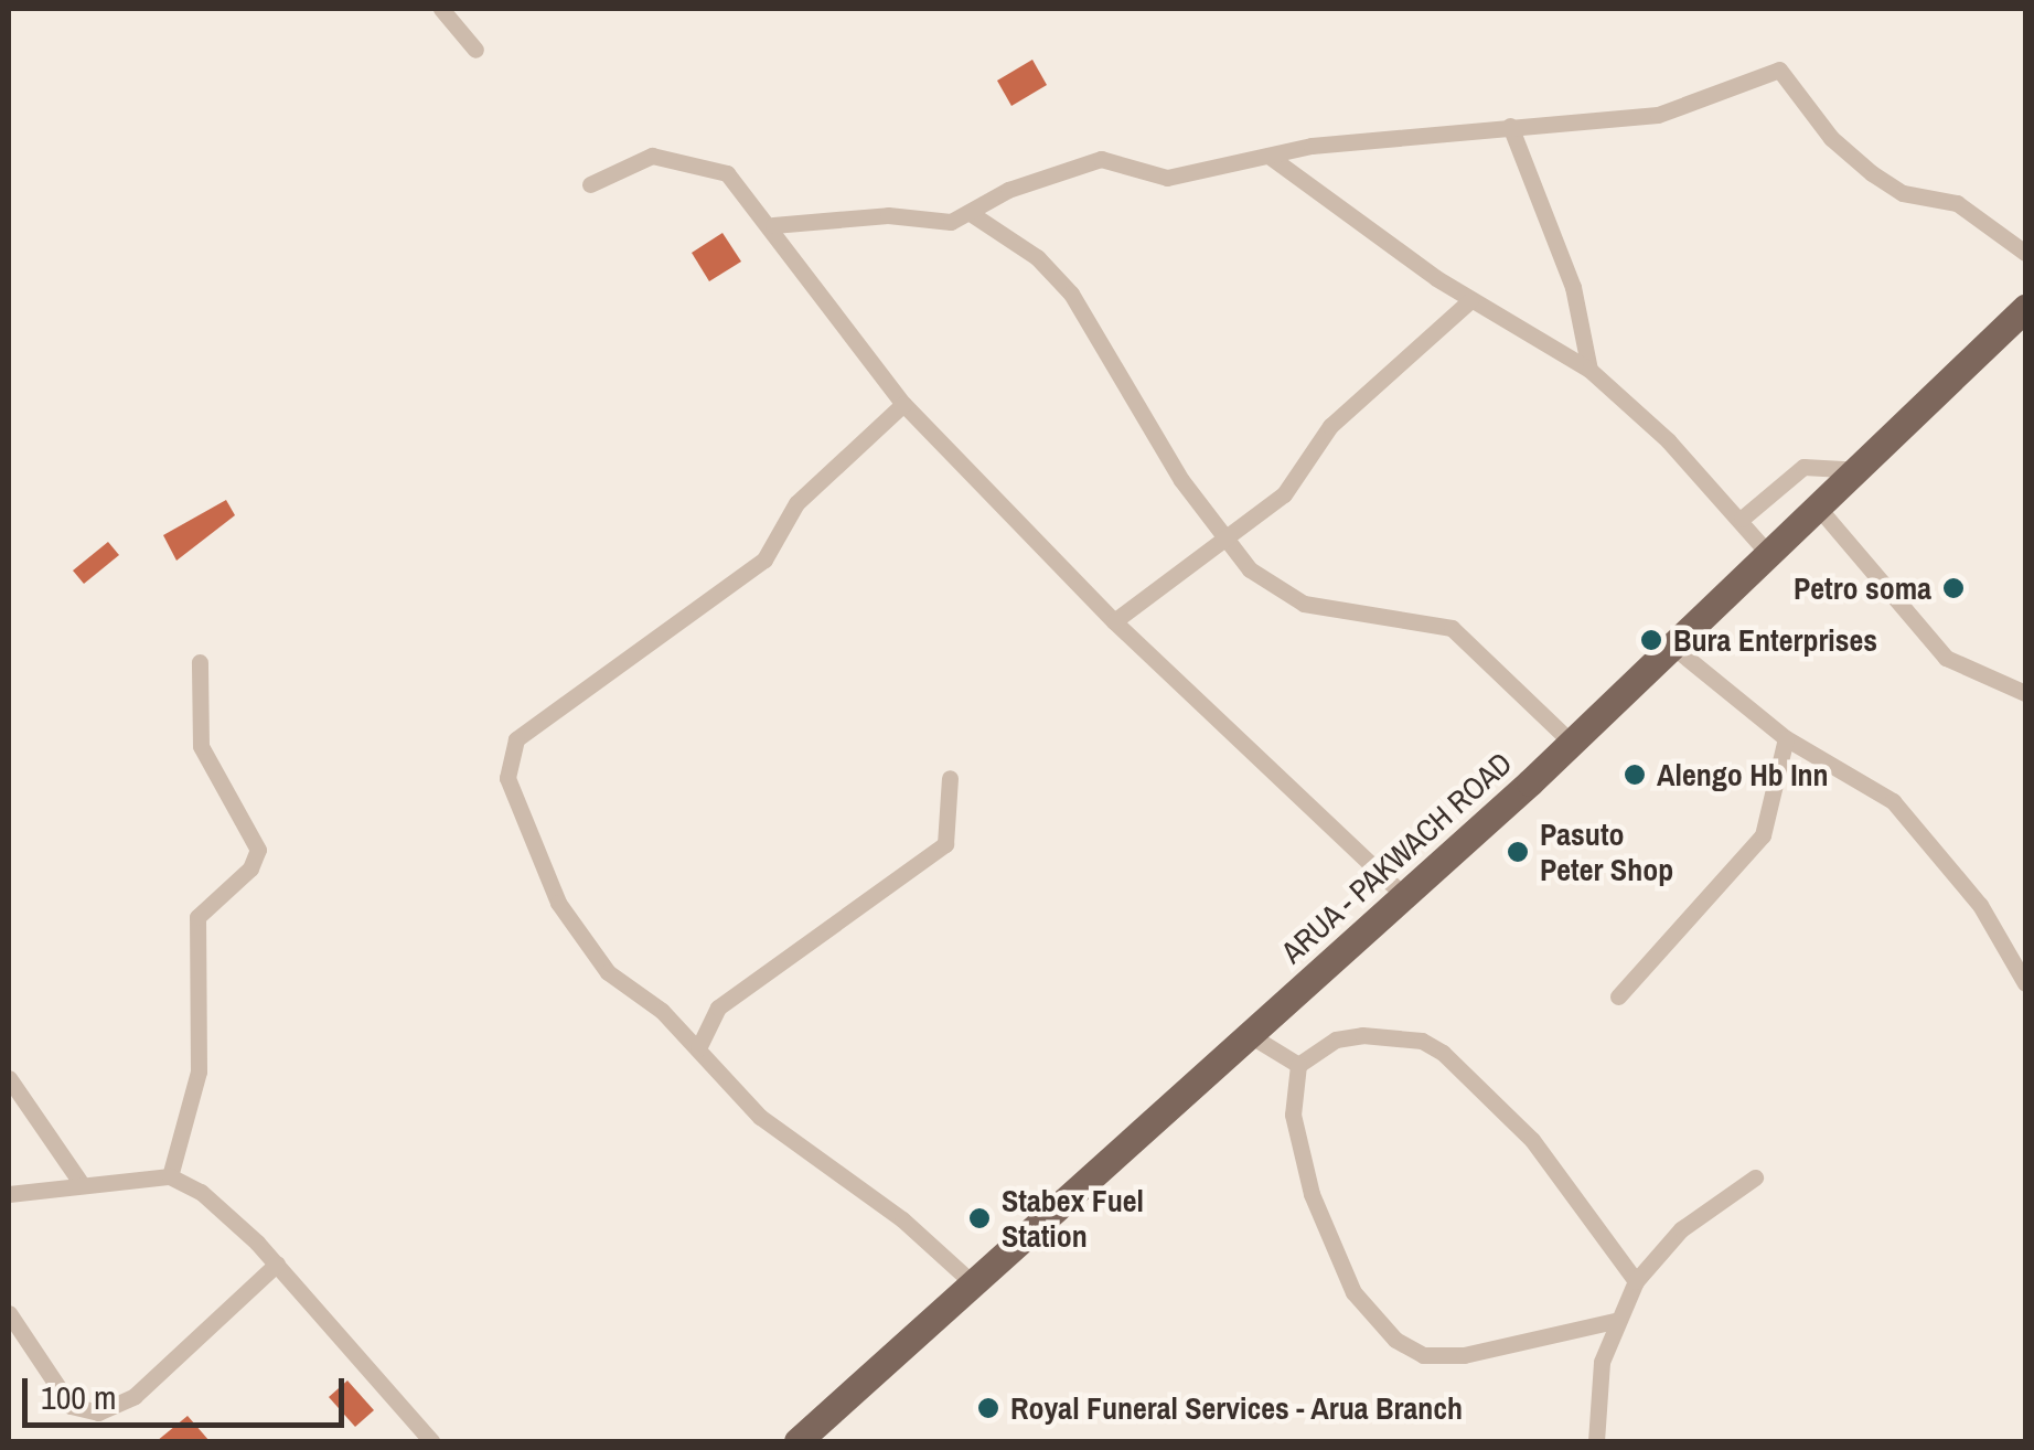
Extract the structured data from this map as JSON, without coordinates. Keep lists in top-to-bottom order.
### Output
{
  "streets": {
    "main road": ["ARUA - PAKWACH ROAD"]
  },
  "places": [
    "Petro soma",
    "Bura Enterprises",
    "Alengo Hb Inn",
    "Pasuto Peter Shop",
    "Stabex Fuel Station",
    "Royal Funeral Services - Arua Branch"
  ],
  "scale_bar": "100 m"
}
